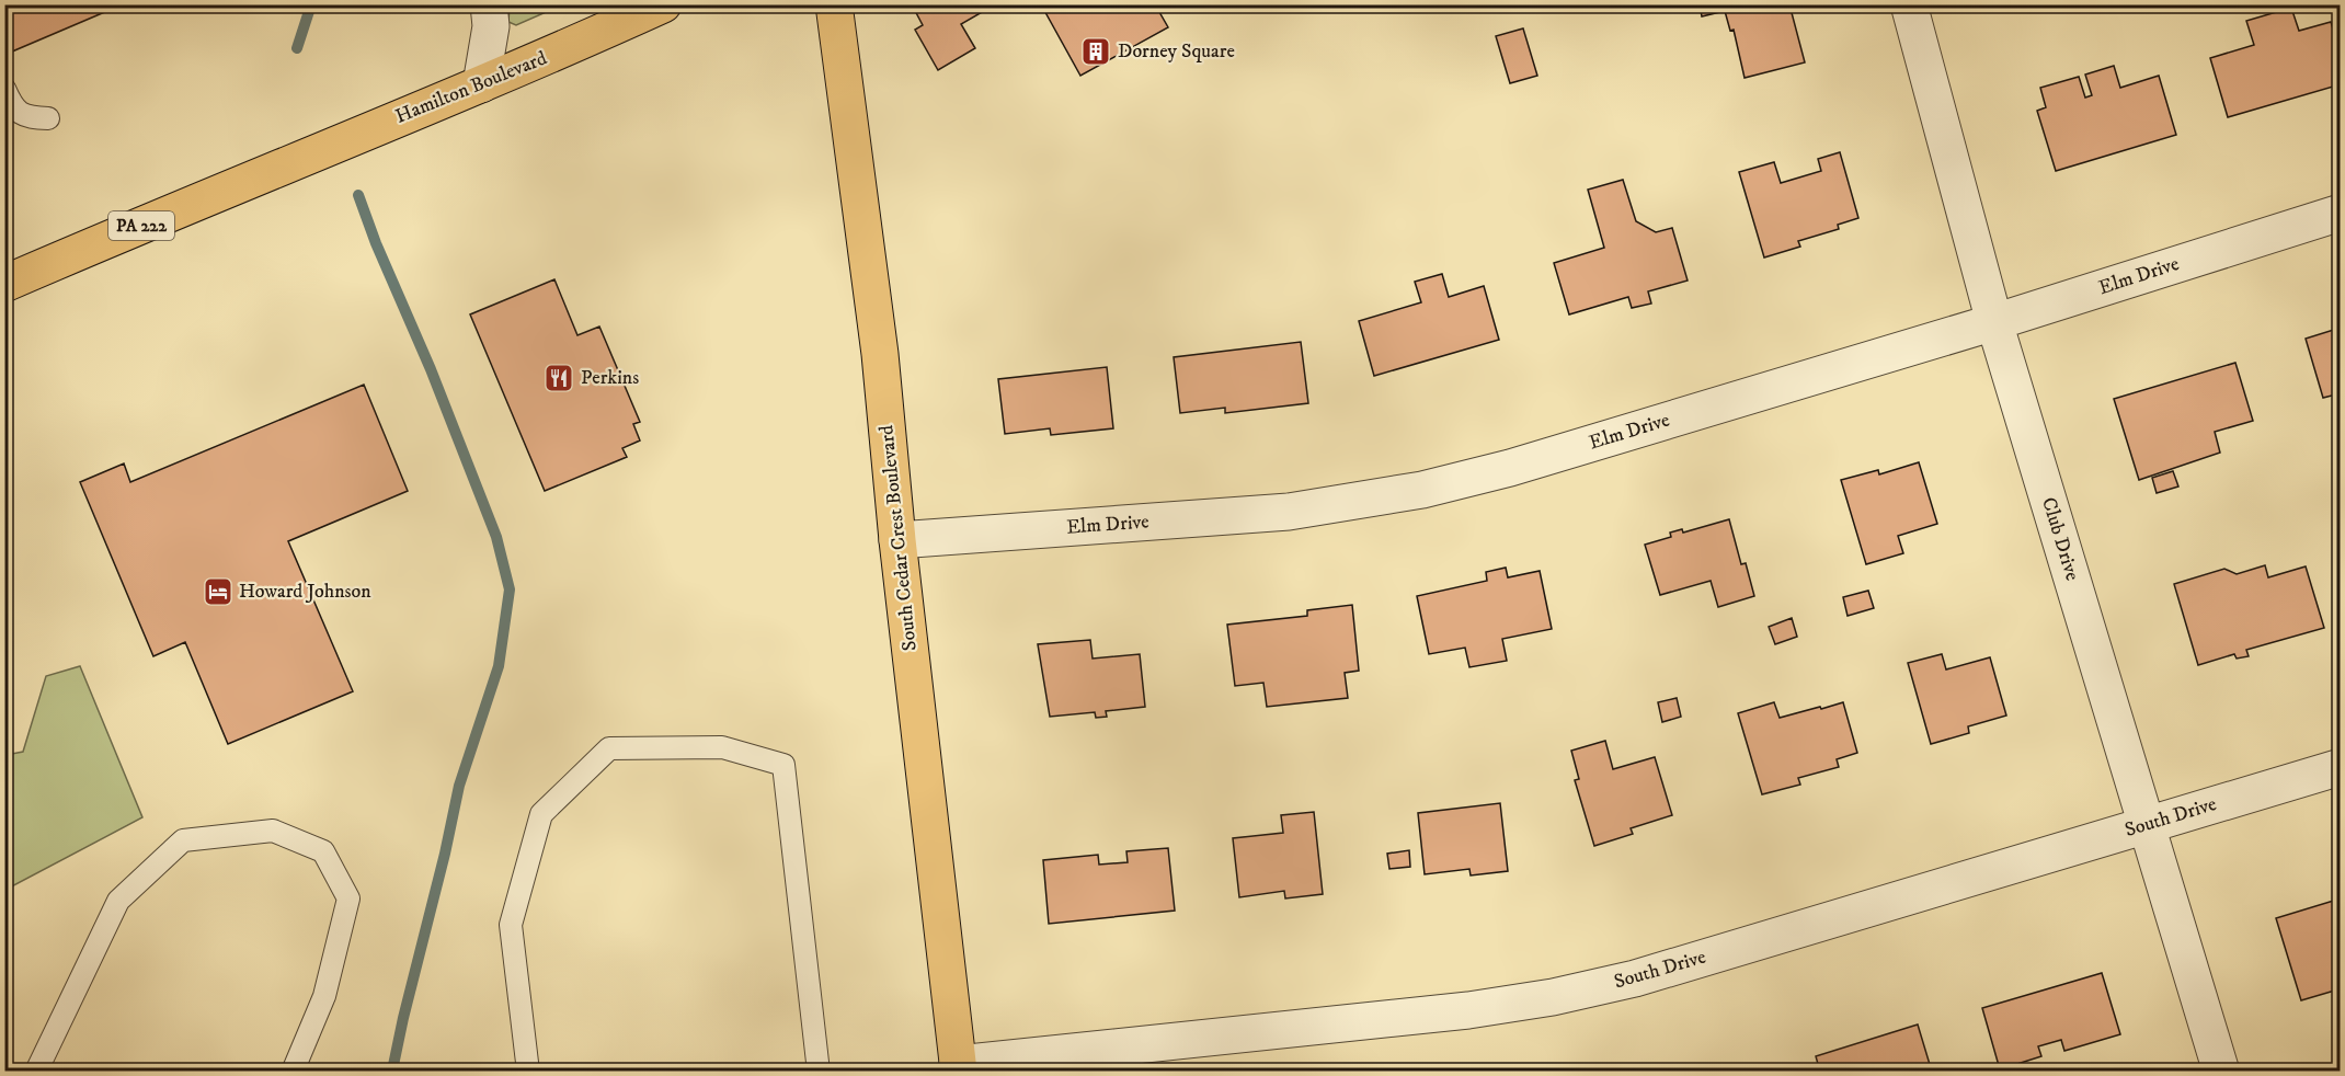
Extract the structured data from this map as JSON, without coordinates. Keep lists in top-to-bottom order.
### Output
{
  "streets": {
    "main road": ["Hamilton Boulevard", "PA 222", "South Cedar Crest Boulevard"],
    "street": ["Elm Drive", "Club Drive", "South Drive"]
  },
  "crossings": [
    ["Elm Drive", "South Cedar Crest Boulevard"],
    ["Elm Drive", "Club Drive"],
    ["South Cedar Crest Boulevard", "South Drive"],
    ["Club Drive", "South Drive"]
  ],
  "places": {
    "building": ["Dorney Square"],
    "restaurant": ["Perkins"],
    "hotel": ["Howard Johnson"]
  }
}
